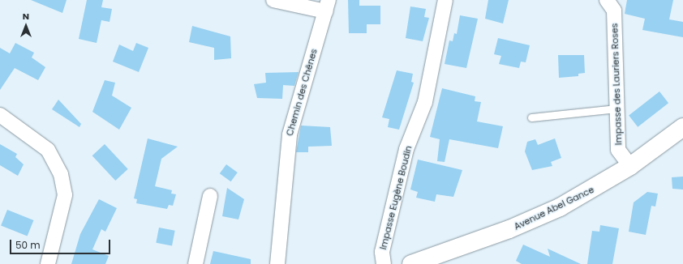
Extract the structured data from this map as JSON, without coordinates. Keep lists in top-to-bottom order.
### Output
{
  "streets": {
    "main road": ["Avenue Abel Gance"],
    "street": ["Impasse des Lauriers Roses", "Chemin des Chênes", "Impasse Eugène Boudin"]
  },
  "crossings": [
    ["Impasse des Lauriers Roses", "Avenue Abel Gance"]
  ],
  "scale_bar": "50 m",
  "north": "top"
}
